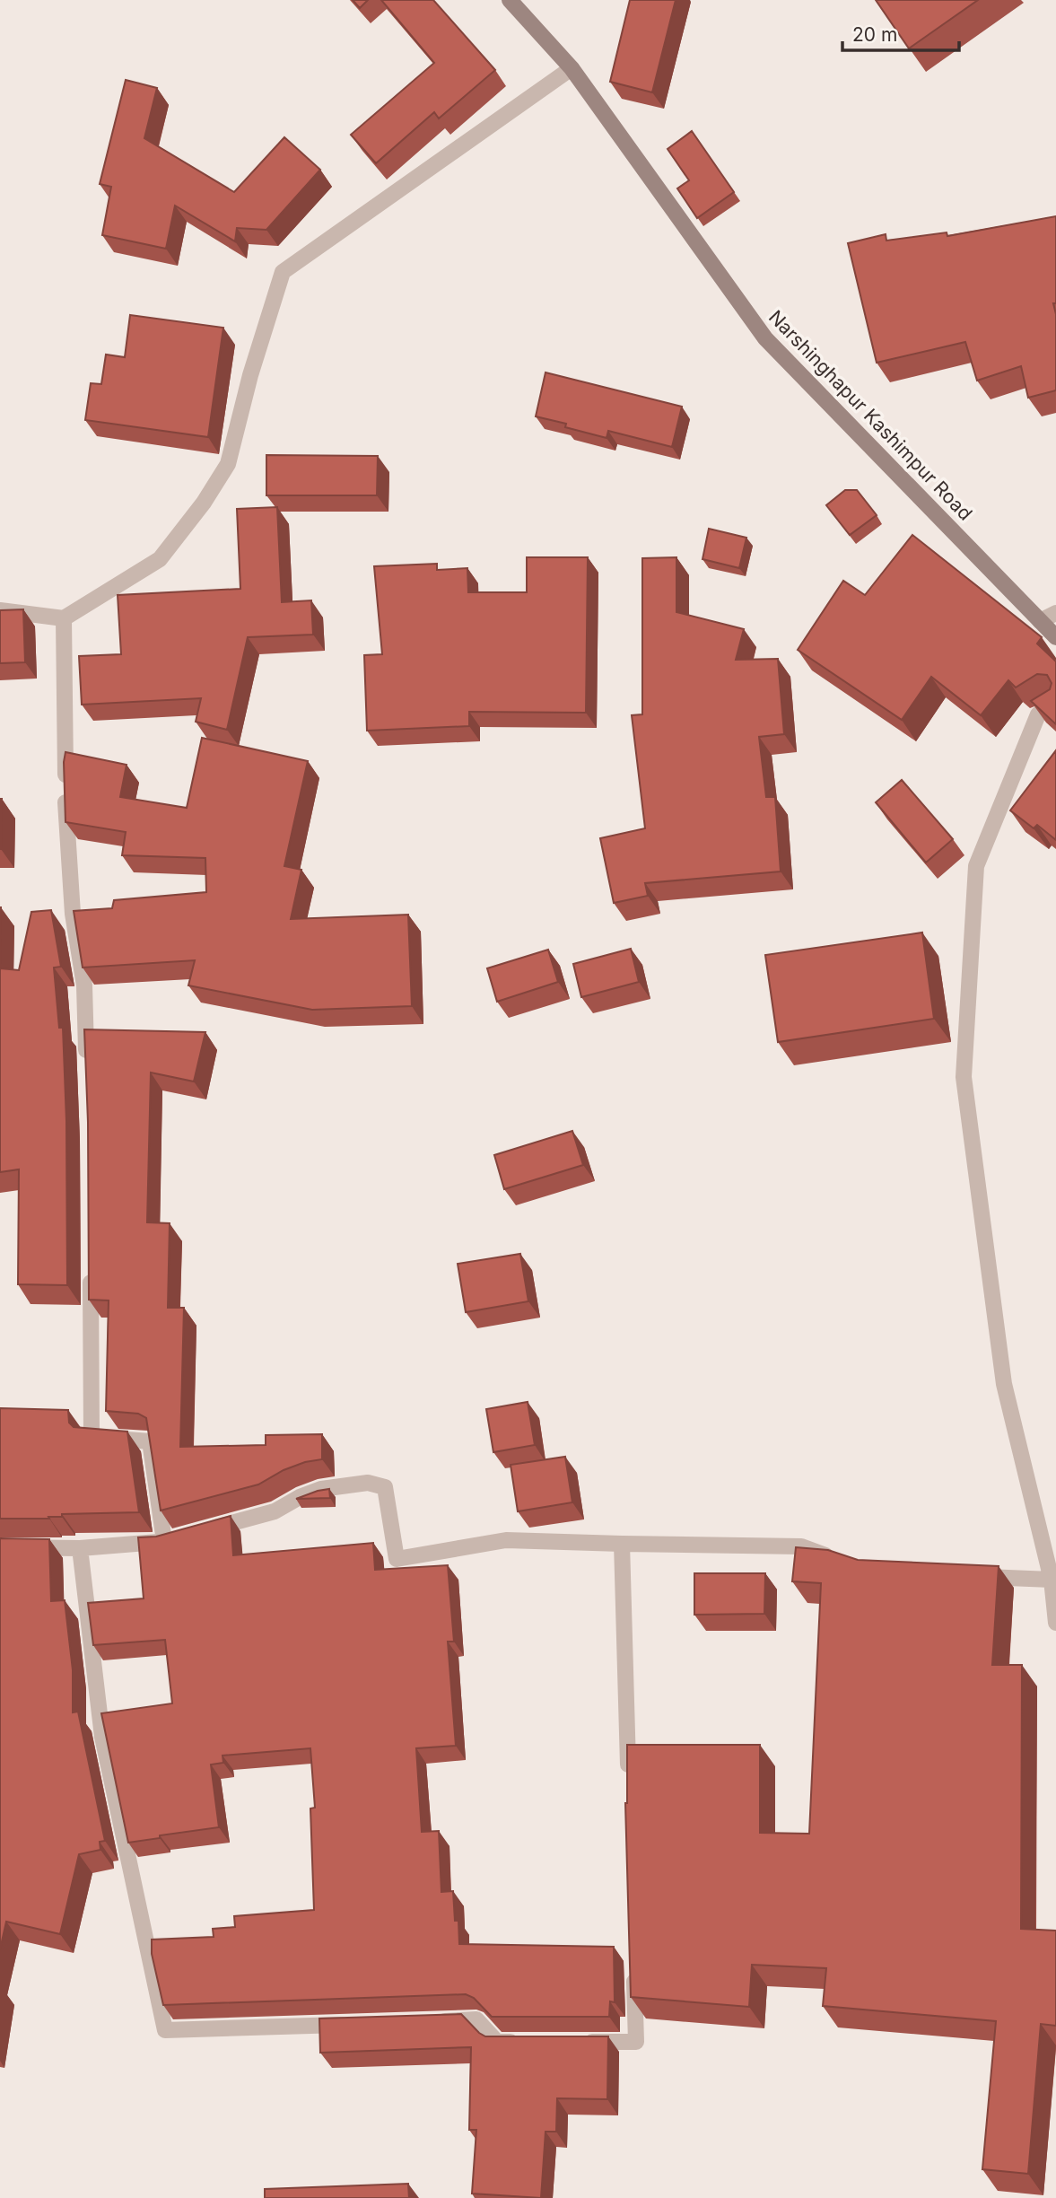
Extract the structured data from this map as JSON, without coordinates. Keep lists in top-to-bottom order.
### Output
{
  "streets": {
    "street": ["Narshinghapur Kashimpur Road"]
  },
  "scale_bar": "20 m"
}
